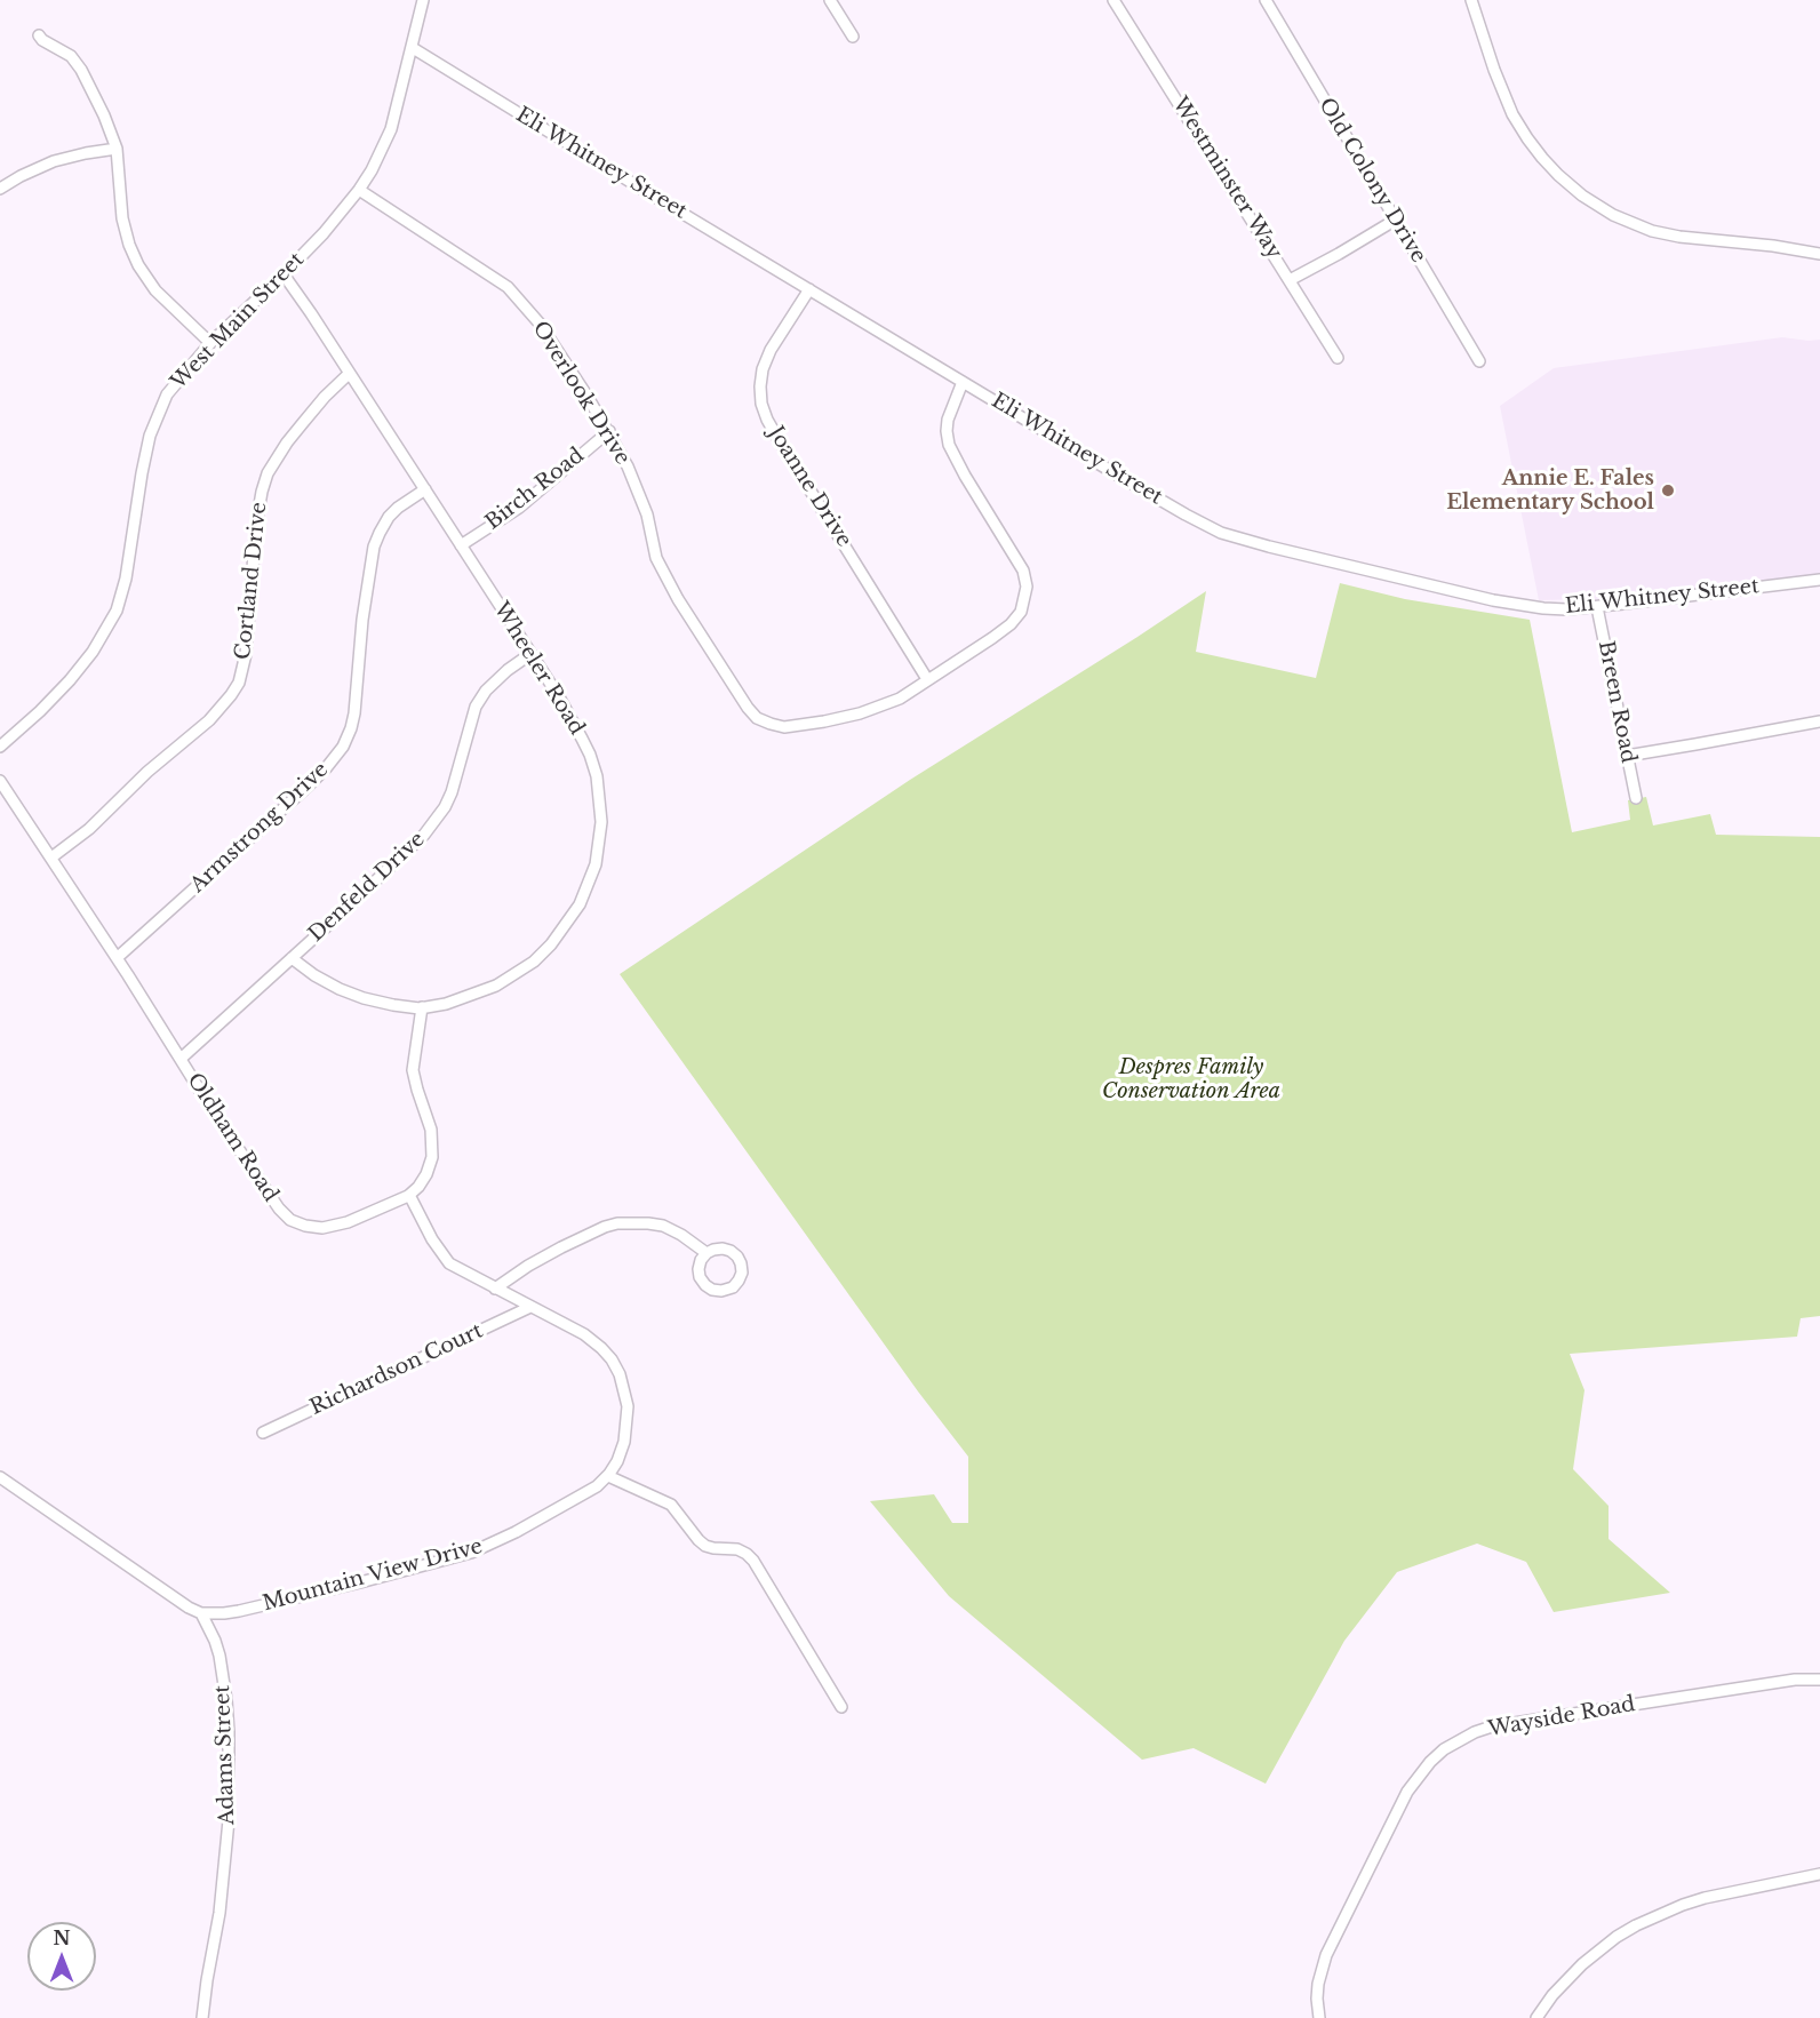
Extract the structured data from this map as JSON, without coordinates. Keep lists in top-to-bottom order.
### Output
{
  "streets": {
    "street": [
      "Eli Whitney Street",
      "Westminster Way",
      "Old Colony Drive",
      "West Main Street",
      "Overlook Drive",
      "Joanne Drive",
      "Birch Road",
      "Cortland Drive",
      "Wheeler Road",
      "Breen Road",
      "Armstrong Drive",
      "Denfeld Drive",
      "Oldham Road",
      "Richardson Court",
      "Mountain View Drive",
      "Wayside Road",
      "Adams Street"
    ]
  },
  "crossings": [
    ["Eli Whitney Street", "West Main Street"],
    ["Eli Whitney Street", "Overlook Drive"],
    ["Eli Whitney Street", "Joanne Drive"],
    ["Eli Whitney Street", "Breen Road"],
    ["West Main Street", "Overlook Drive"],
    ["West Main Street", "Wheeler Road"],
    ["Overlook Drive", "Joanne Drive"],
    ["Overlook Drive", "Birch Road"],
    ["Birch Road", "Wheeler Road"],
    ["Cortland Drive", "Wheeler Road"],
    ["Cortland Drive", "Oldham Road"],
    ["Wheeler Road", "Armstrong Drive"],
    ["Wheeler Road", "Denfeld Drive"],
    ["Armstrong Drive", "Oldham Road"],
    ["Denfeld Drive", "Oldham Road"],
    ["Mountain View Drive", "Adams Street"]
  ],
  "parks": ["Despres Family Conservation Area"],
  "places": ["Annie E. Fales Elementary School"],
  "north": "top"
}
